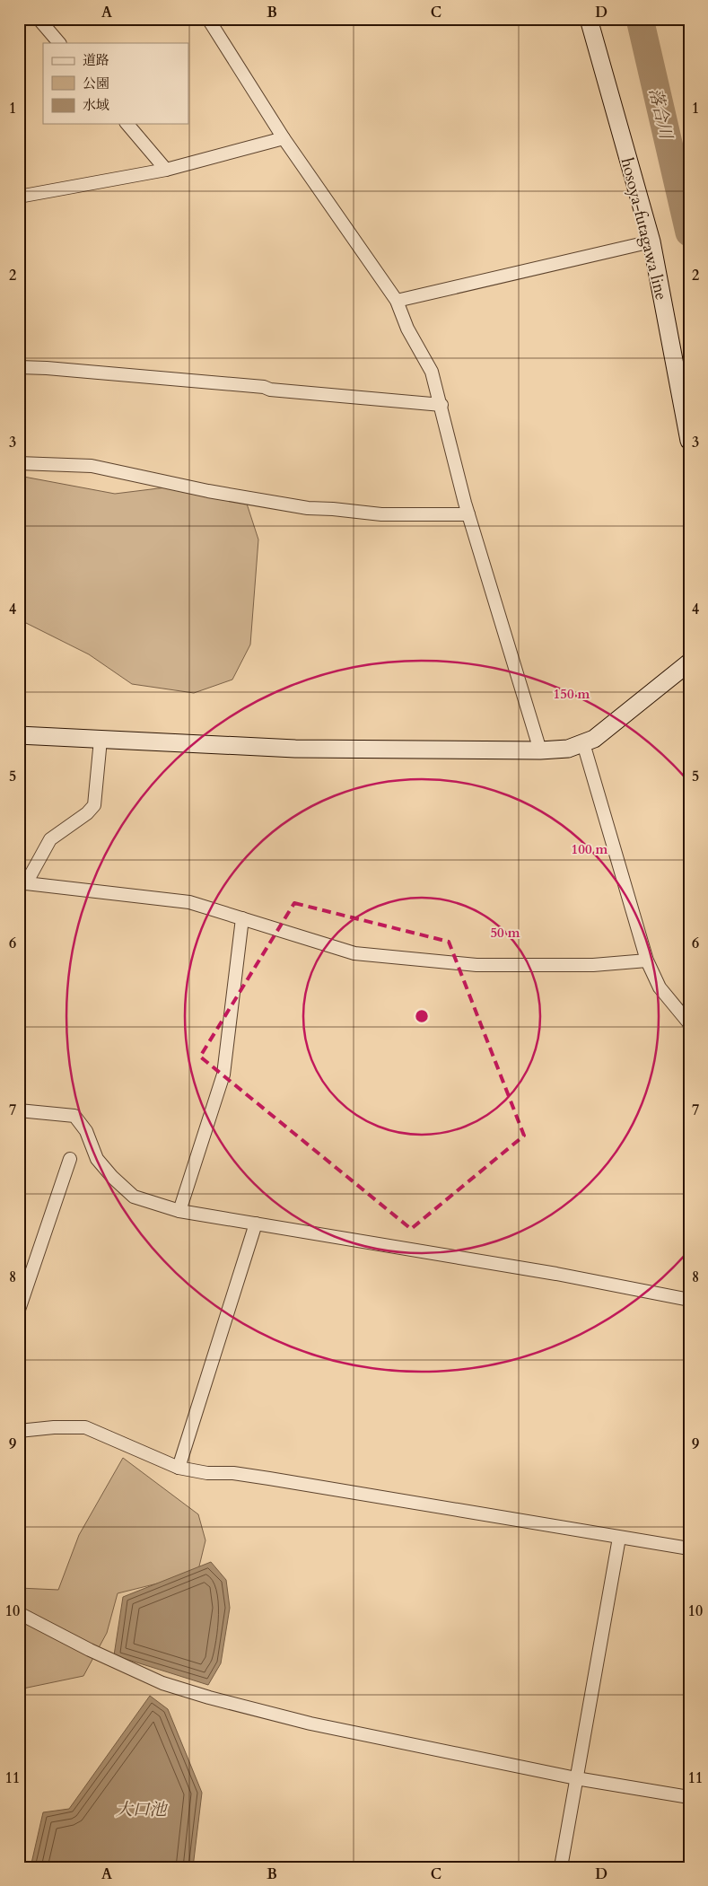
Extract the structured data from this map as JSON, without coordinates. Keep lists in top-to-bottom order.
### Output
{
  "streets": {
    "street": ["hosoya-futagawa line"]
  },
  "water": ["落合川", "大口池"],
  "legend": ["道路", "公園", "水域"],
  "grid": {
    "columns": [
      "A",
      "B",
      "C",
      "D"
    ],
    "rows": [
      "1",
      "2",
      "3",
      "4",
      "5",
      "6",
      "7",
      "8",
      "9",
      "10",
      "11"
    ]
  },
  "rings": ["150 m", "100 m", "50 m"]
}
